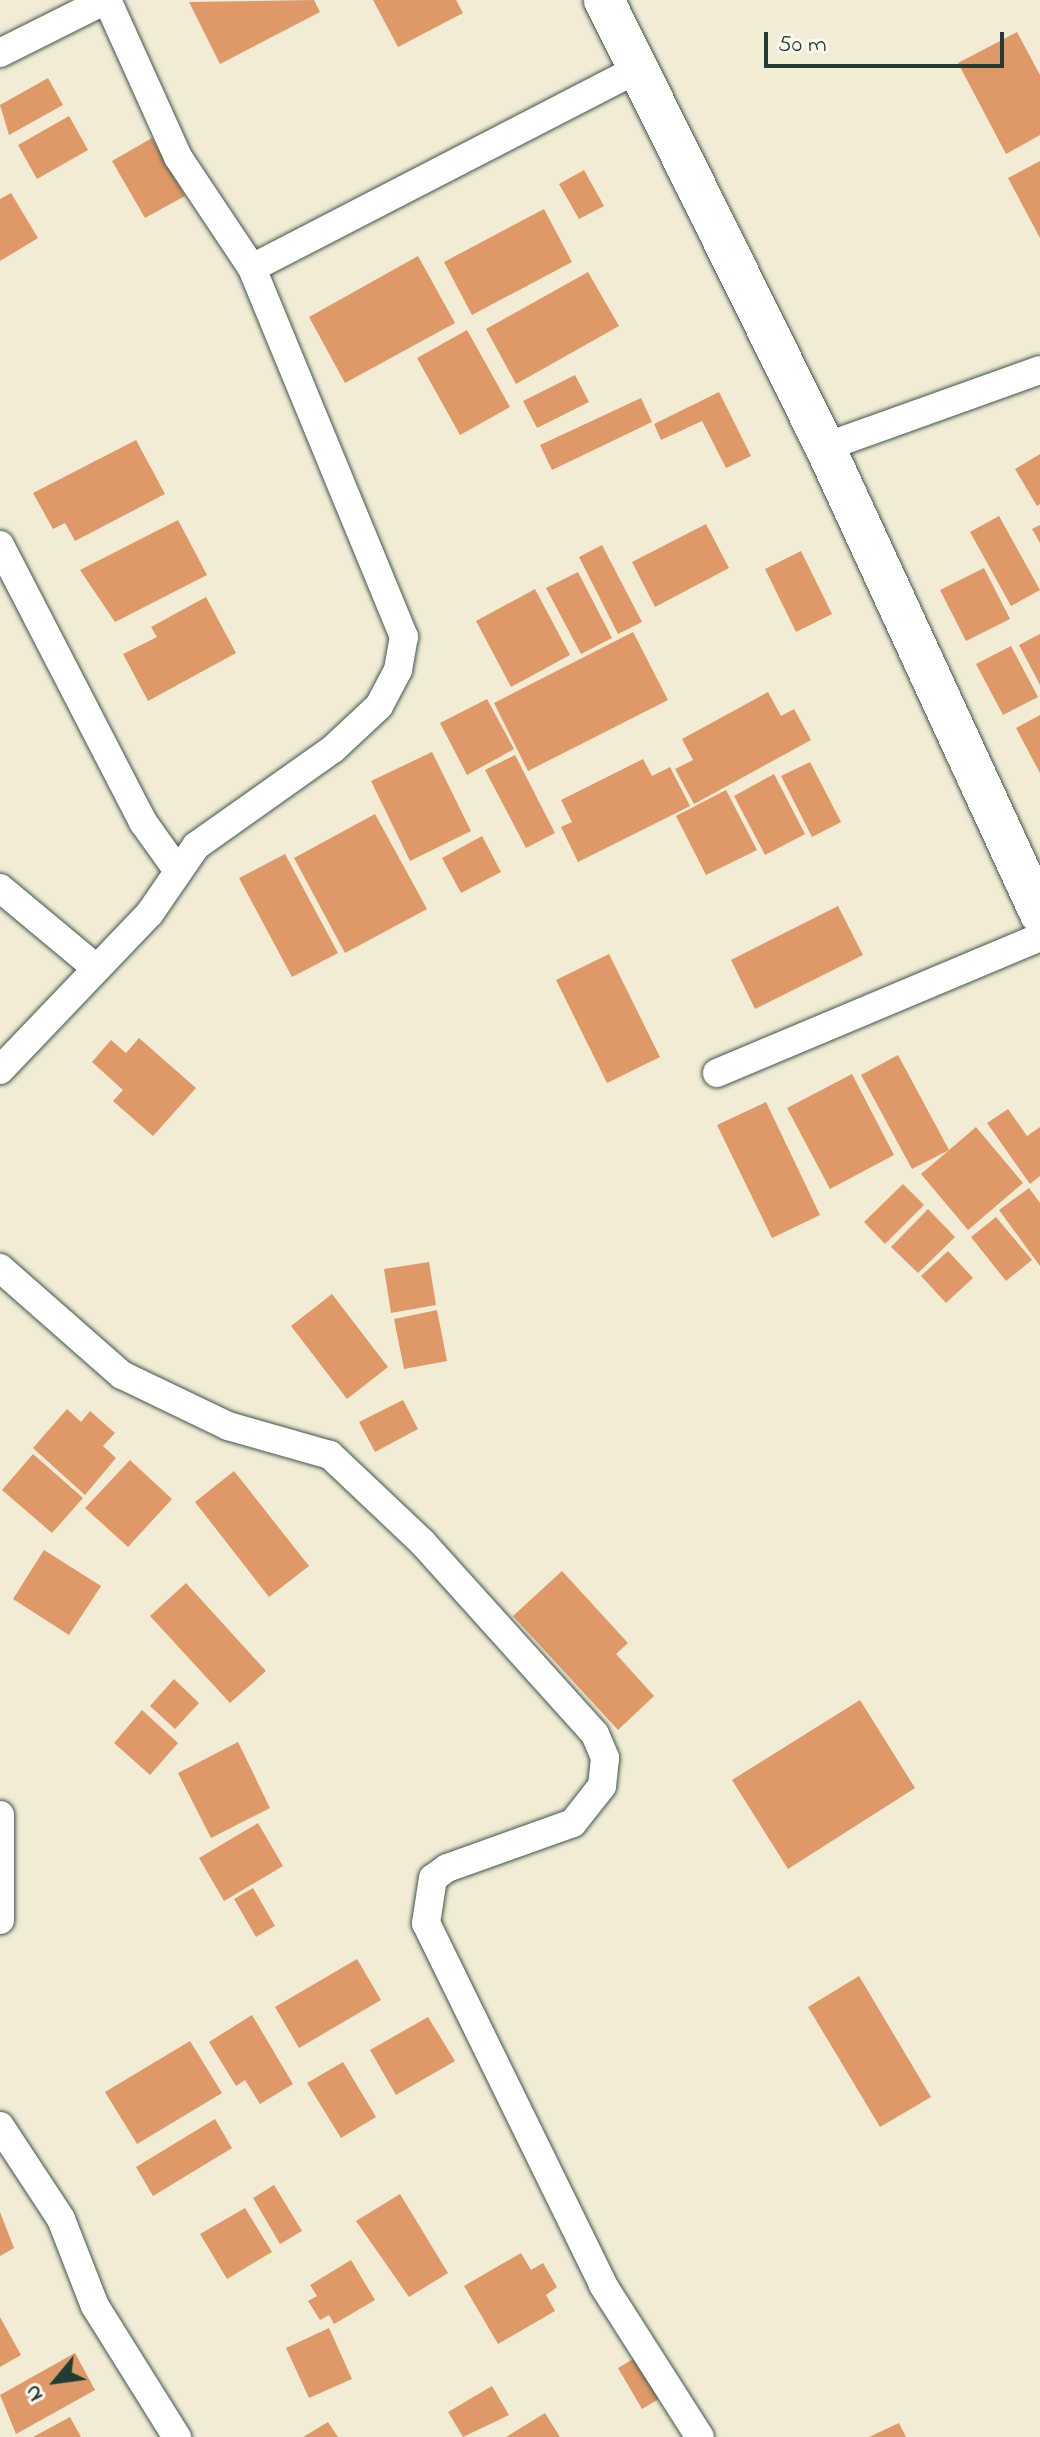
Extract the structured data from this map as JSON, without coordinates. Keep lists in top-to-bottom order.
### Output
{
  "scale_bar": "50 m",
  "north": "bottom left"
}
